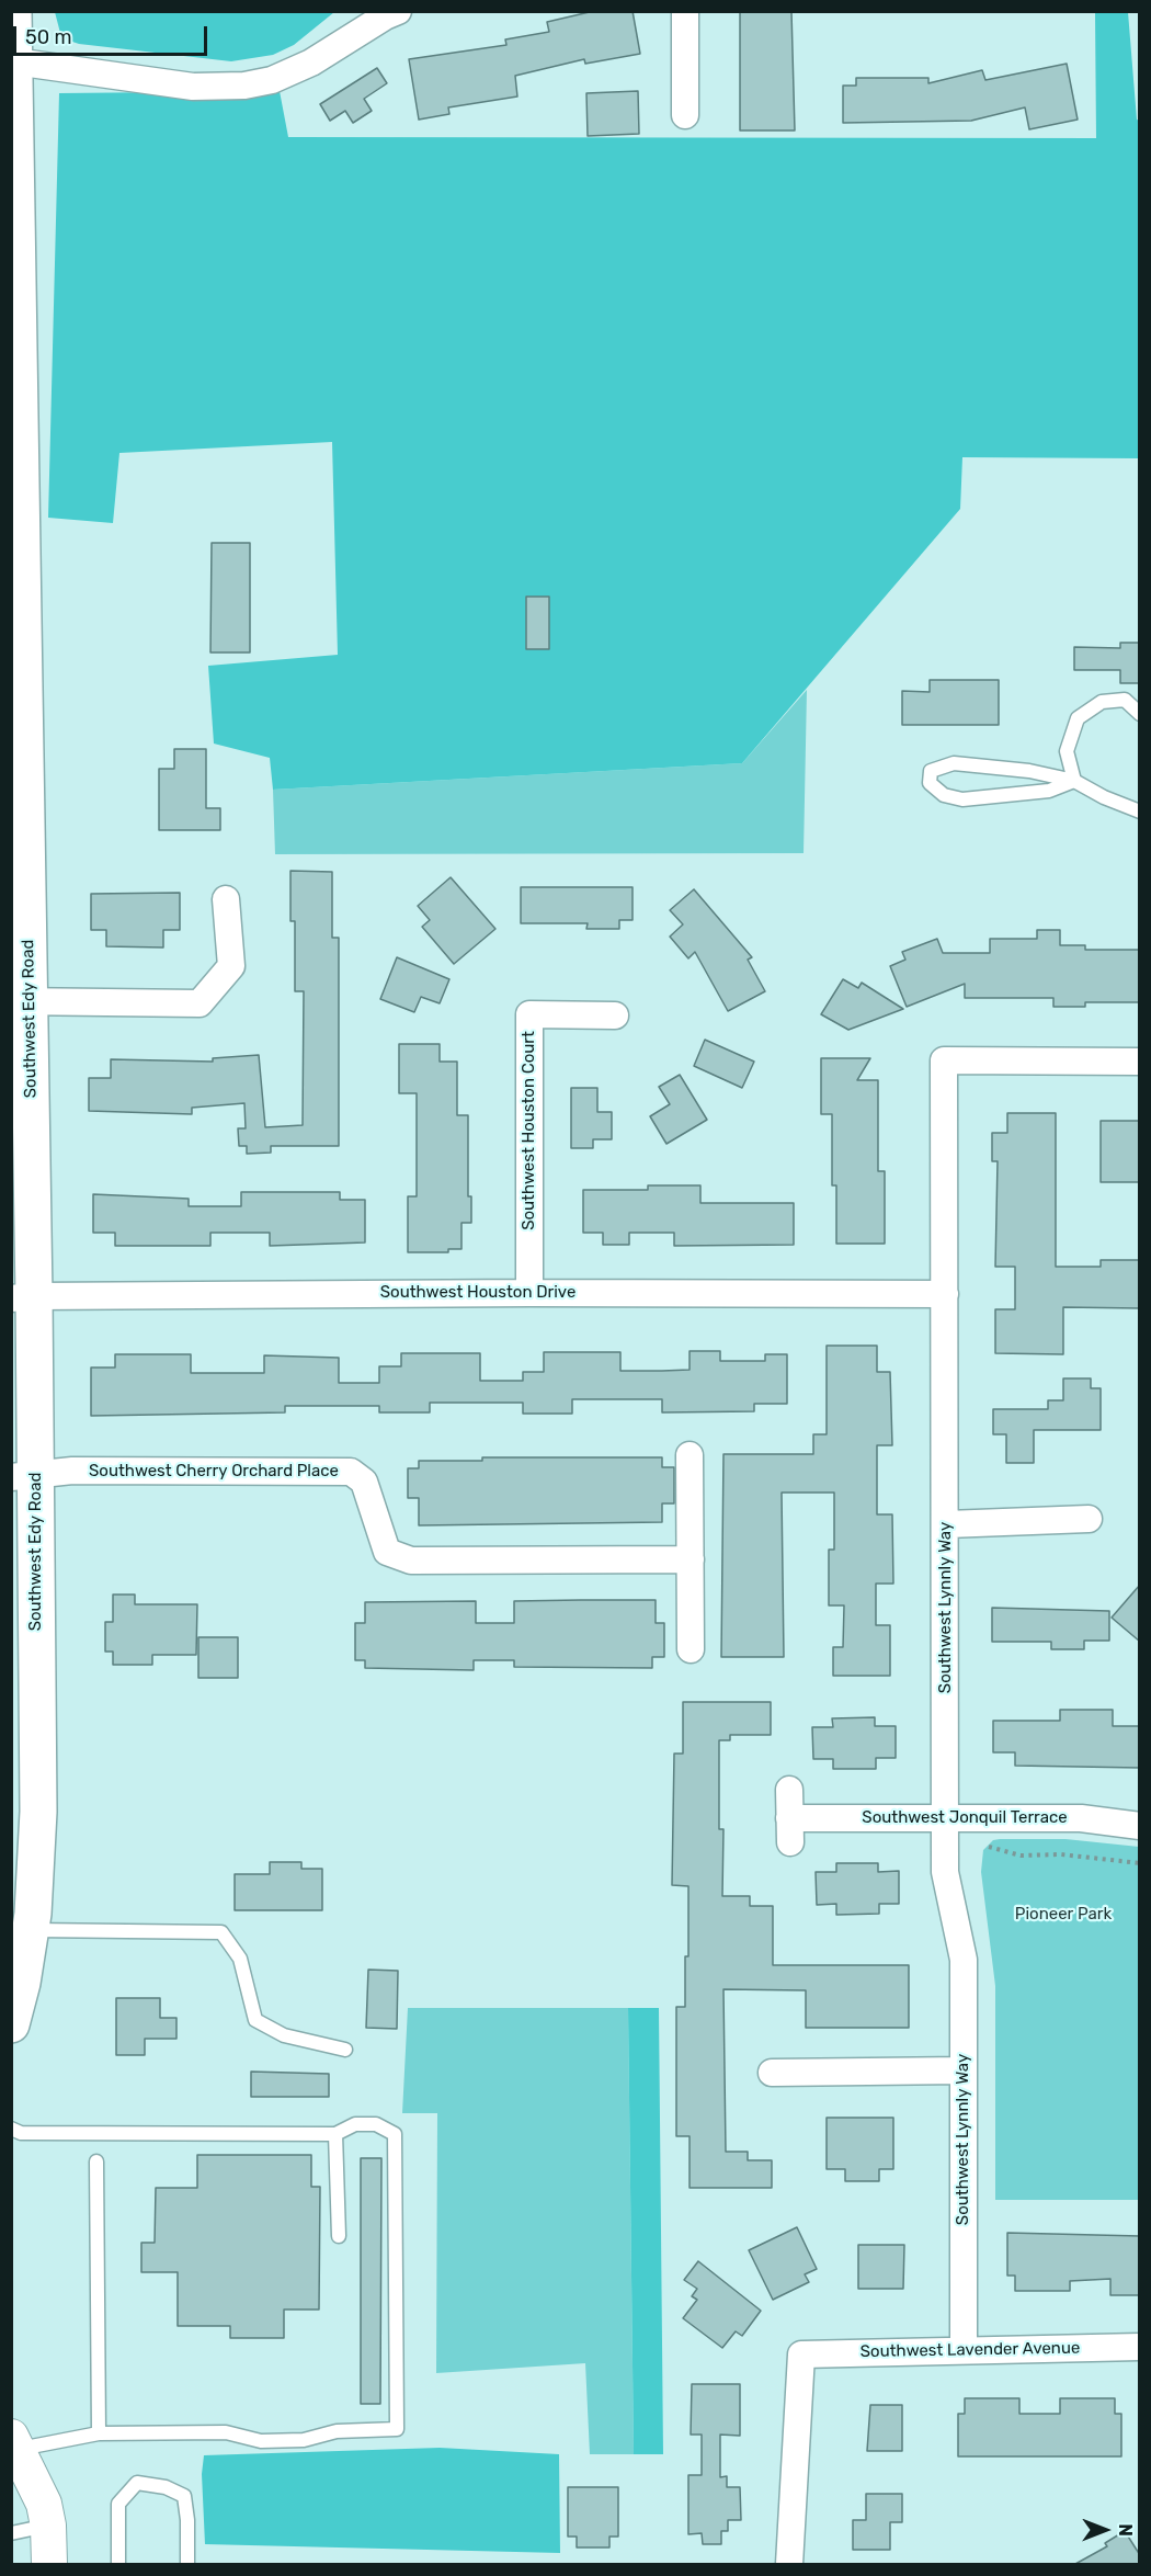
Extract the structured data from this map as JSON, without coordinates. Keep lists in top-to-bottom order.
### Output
{
  "streets": {
    "main road": ["Southwest Edy Road"],
    "street": [
      "Southwest Houston Court",
      "Southwest Houston Drive",
      "Southwest Cherry Orchard Place",
      "Southwest Lynnly Way",
      "Southwest Jonquil Terrace",
      "Southwest Lavender Avenue"
    ]
  },
  "crossings": [
    ["Southwest Edy Road", "Southwest Houston Drive"],
    ["Southwest Edy Road", "Southwest Cherry Orchard Place"],
    ["Southwest Houston Court", "Southwest Houston Drive"],
    ["Southwest Houston Drive", "Southwest Lynnly Way"],
    ["Southwest Lynnly Way", "Southwest Jonquil Terrace"],
    ["Southwest Lynnly Way", "Southwest Lavender Avenue"]
  ],
  "parks": ["Pioneer Park"],
  "scale_bar": "50 m",
  "north": "right"
}
